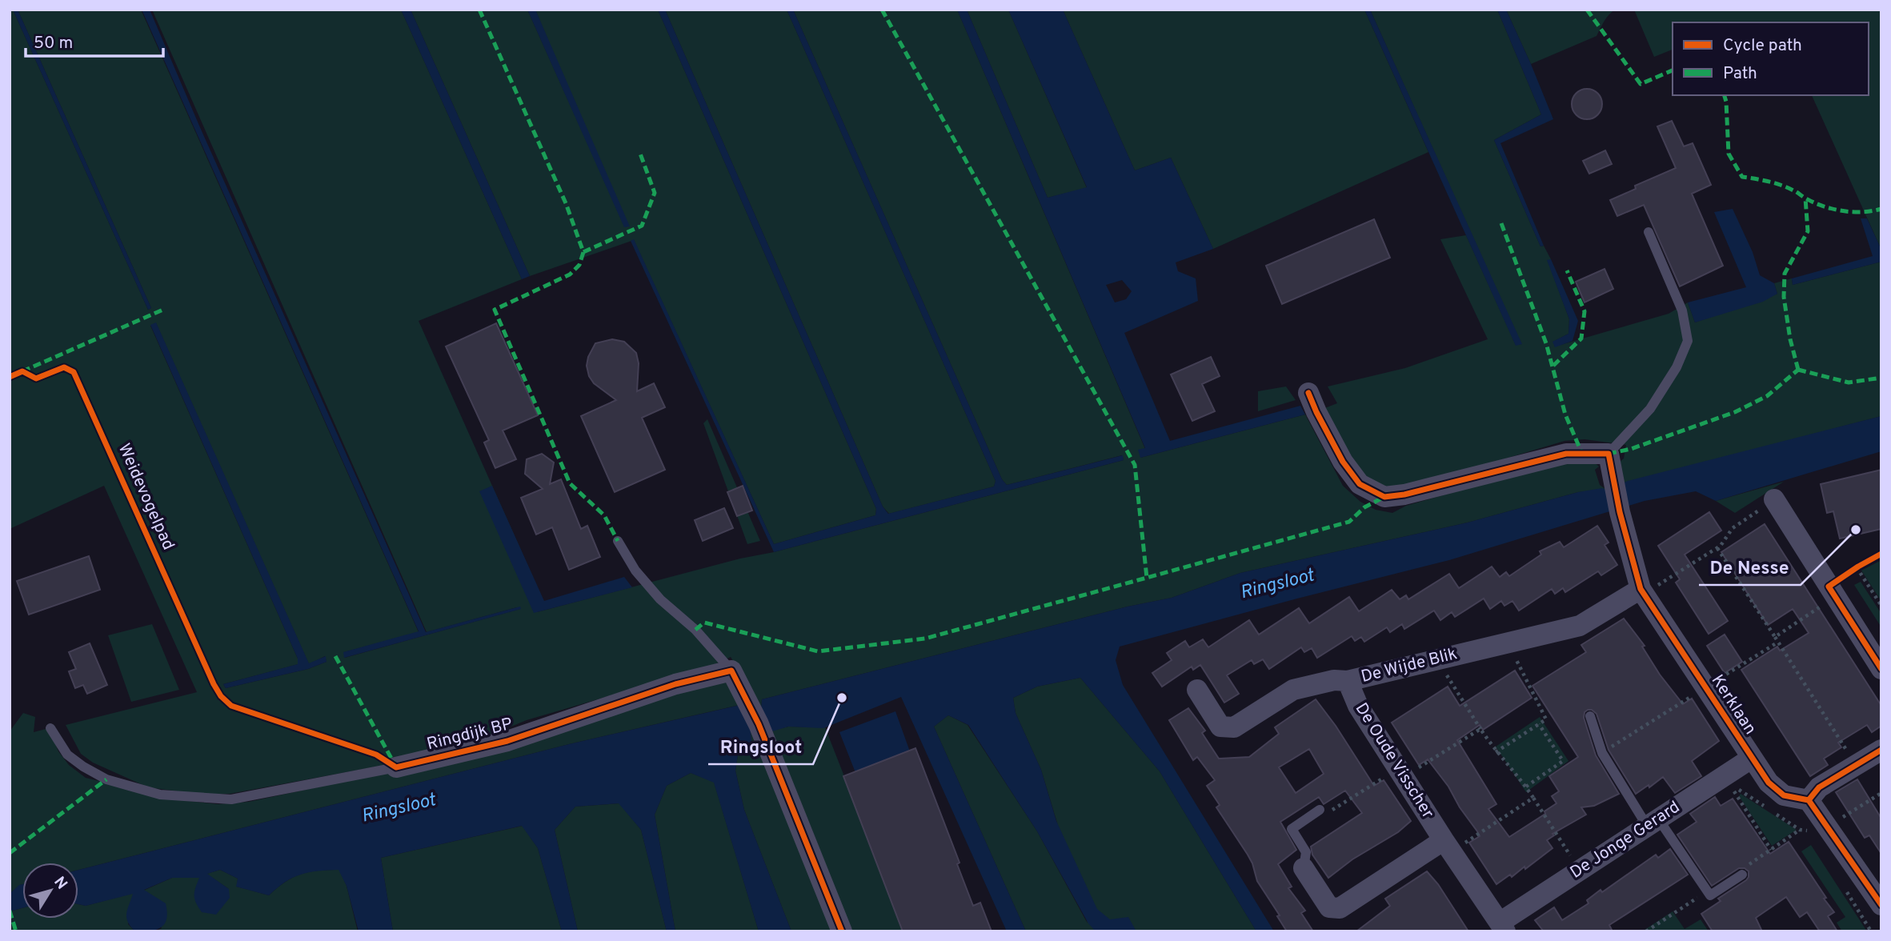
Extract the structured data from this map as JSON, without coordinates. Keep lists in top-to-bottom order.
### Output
{
  "streets": {
    "street": [
      "De Wijde Blik",
      "Kerklaan",
      "Ringdijk BP",
      "De Oude Visscher",
      "De Jonge Gerard"
    ],
    "cycle path": ["Weidevogelpad"]
  },
  "crossings": [
    ["De Wijde Blik", "Kerklaan"],
    ["De Wijde Blik", "De Oude Visscher"],
    ["Kerklaan", "De Jonge Gerard"],
    ["De Oude Visscher", "De Jonge Gerard"]
  ],
  "water": ["Ringsloot"],
  "places": ["De Nesse", "Ringsloot"],
  "legend": ["Cycle path", "Path"],
  "scale_bar": "50 m",
  "north": "top right"
}
